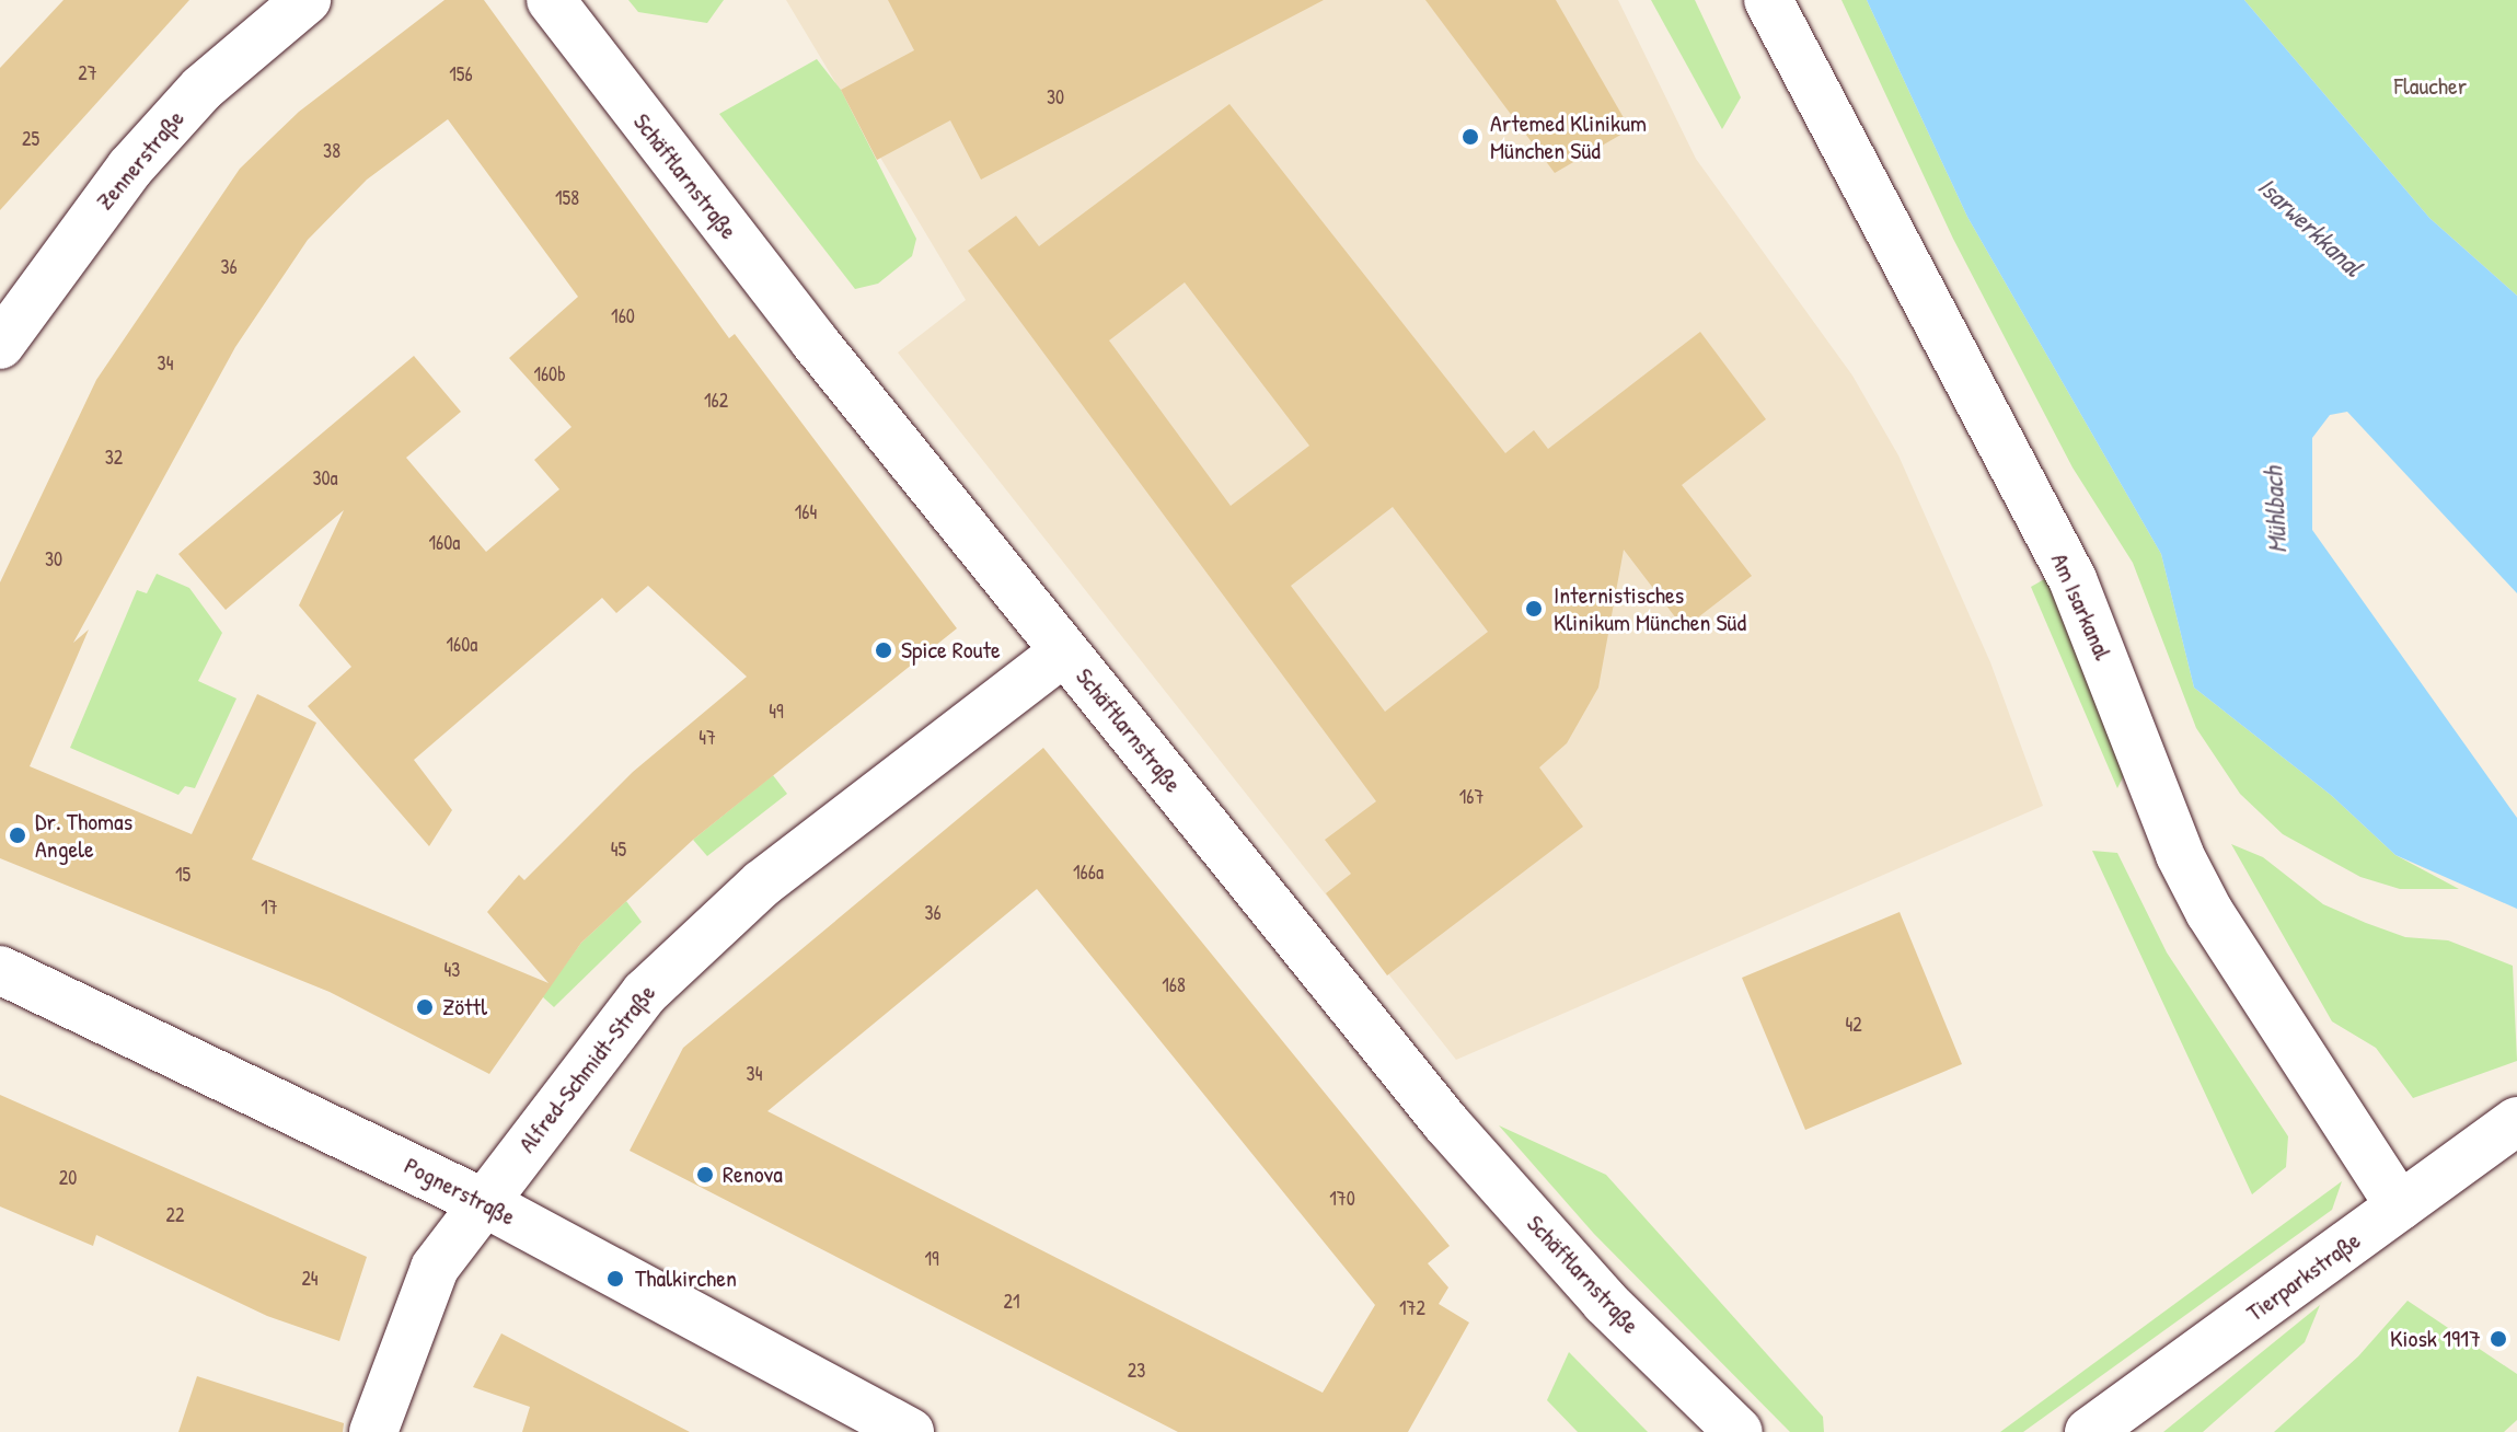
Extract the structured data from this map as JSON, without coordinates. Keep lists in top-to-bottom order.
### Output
{
  "streets": {
    "street": [
      "Zennerstraße",
      "Schäftlarnstraße",
      "Am Isarkanal",
      "Alfred-Schmidt-Straße",
      "Pognerstraße",
      "Tierparkstraße"
    ]
  },
  "crossings": [
    ["Schäftlarnstraße", "Alfred-Schmidt-Straße"],
    ["Am Isarkanal", "Tierparkstraße"],
    ["Alfred-Schmidt-Straße", "Pognerstraße"]
  ],
  "water": ["Isarwerkkanal", "Mühlbach"],
  "parks": ["Flaucher"],
  "places": [
    "Artemed Klinikum München Süd",
    "Internistisches Klinikum München Süd",
    "Spice Route",
    "Dr. Thomas Angele",
    "Zöttl",
    "Renova",
    "Thalkirchen",
    "Kiosk 1917"
  ],
  "house_numbers": [
    "27",
    "156",
    "30",
    "25",
    "38",
    "158",
    "36",
    "160",
    "34",
    "160b",
    "162",
    "32",
    "30a",
    "164",
    "160a",
    "30",
    "160a",
    "49",
    "47",
    "167",
    "45",
    "166a",
    "15",
    "17",
    "36",
    "43",
    "168",
    "42",
    "34",
    "20",
    "170",
    "22",
    "19",
    "24",
    "21",
    "172",
    "23"
  ]
}
